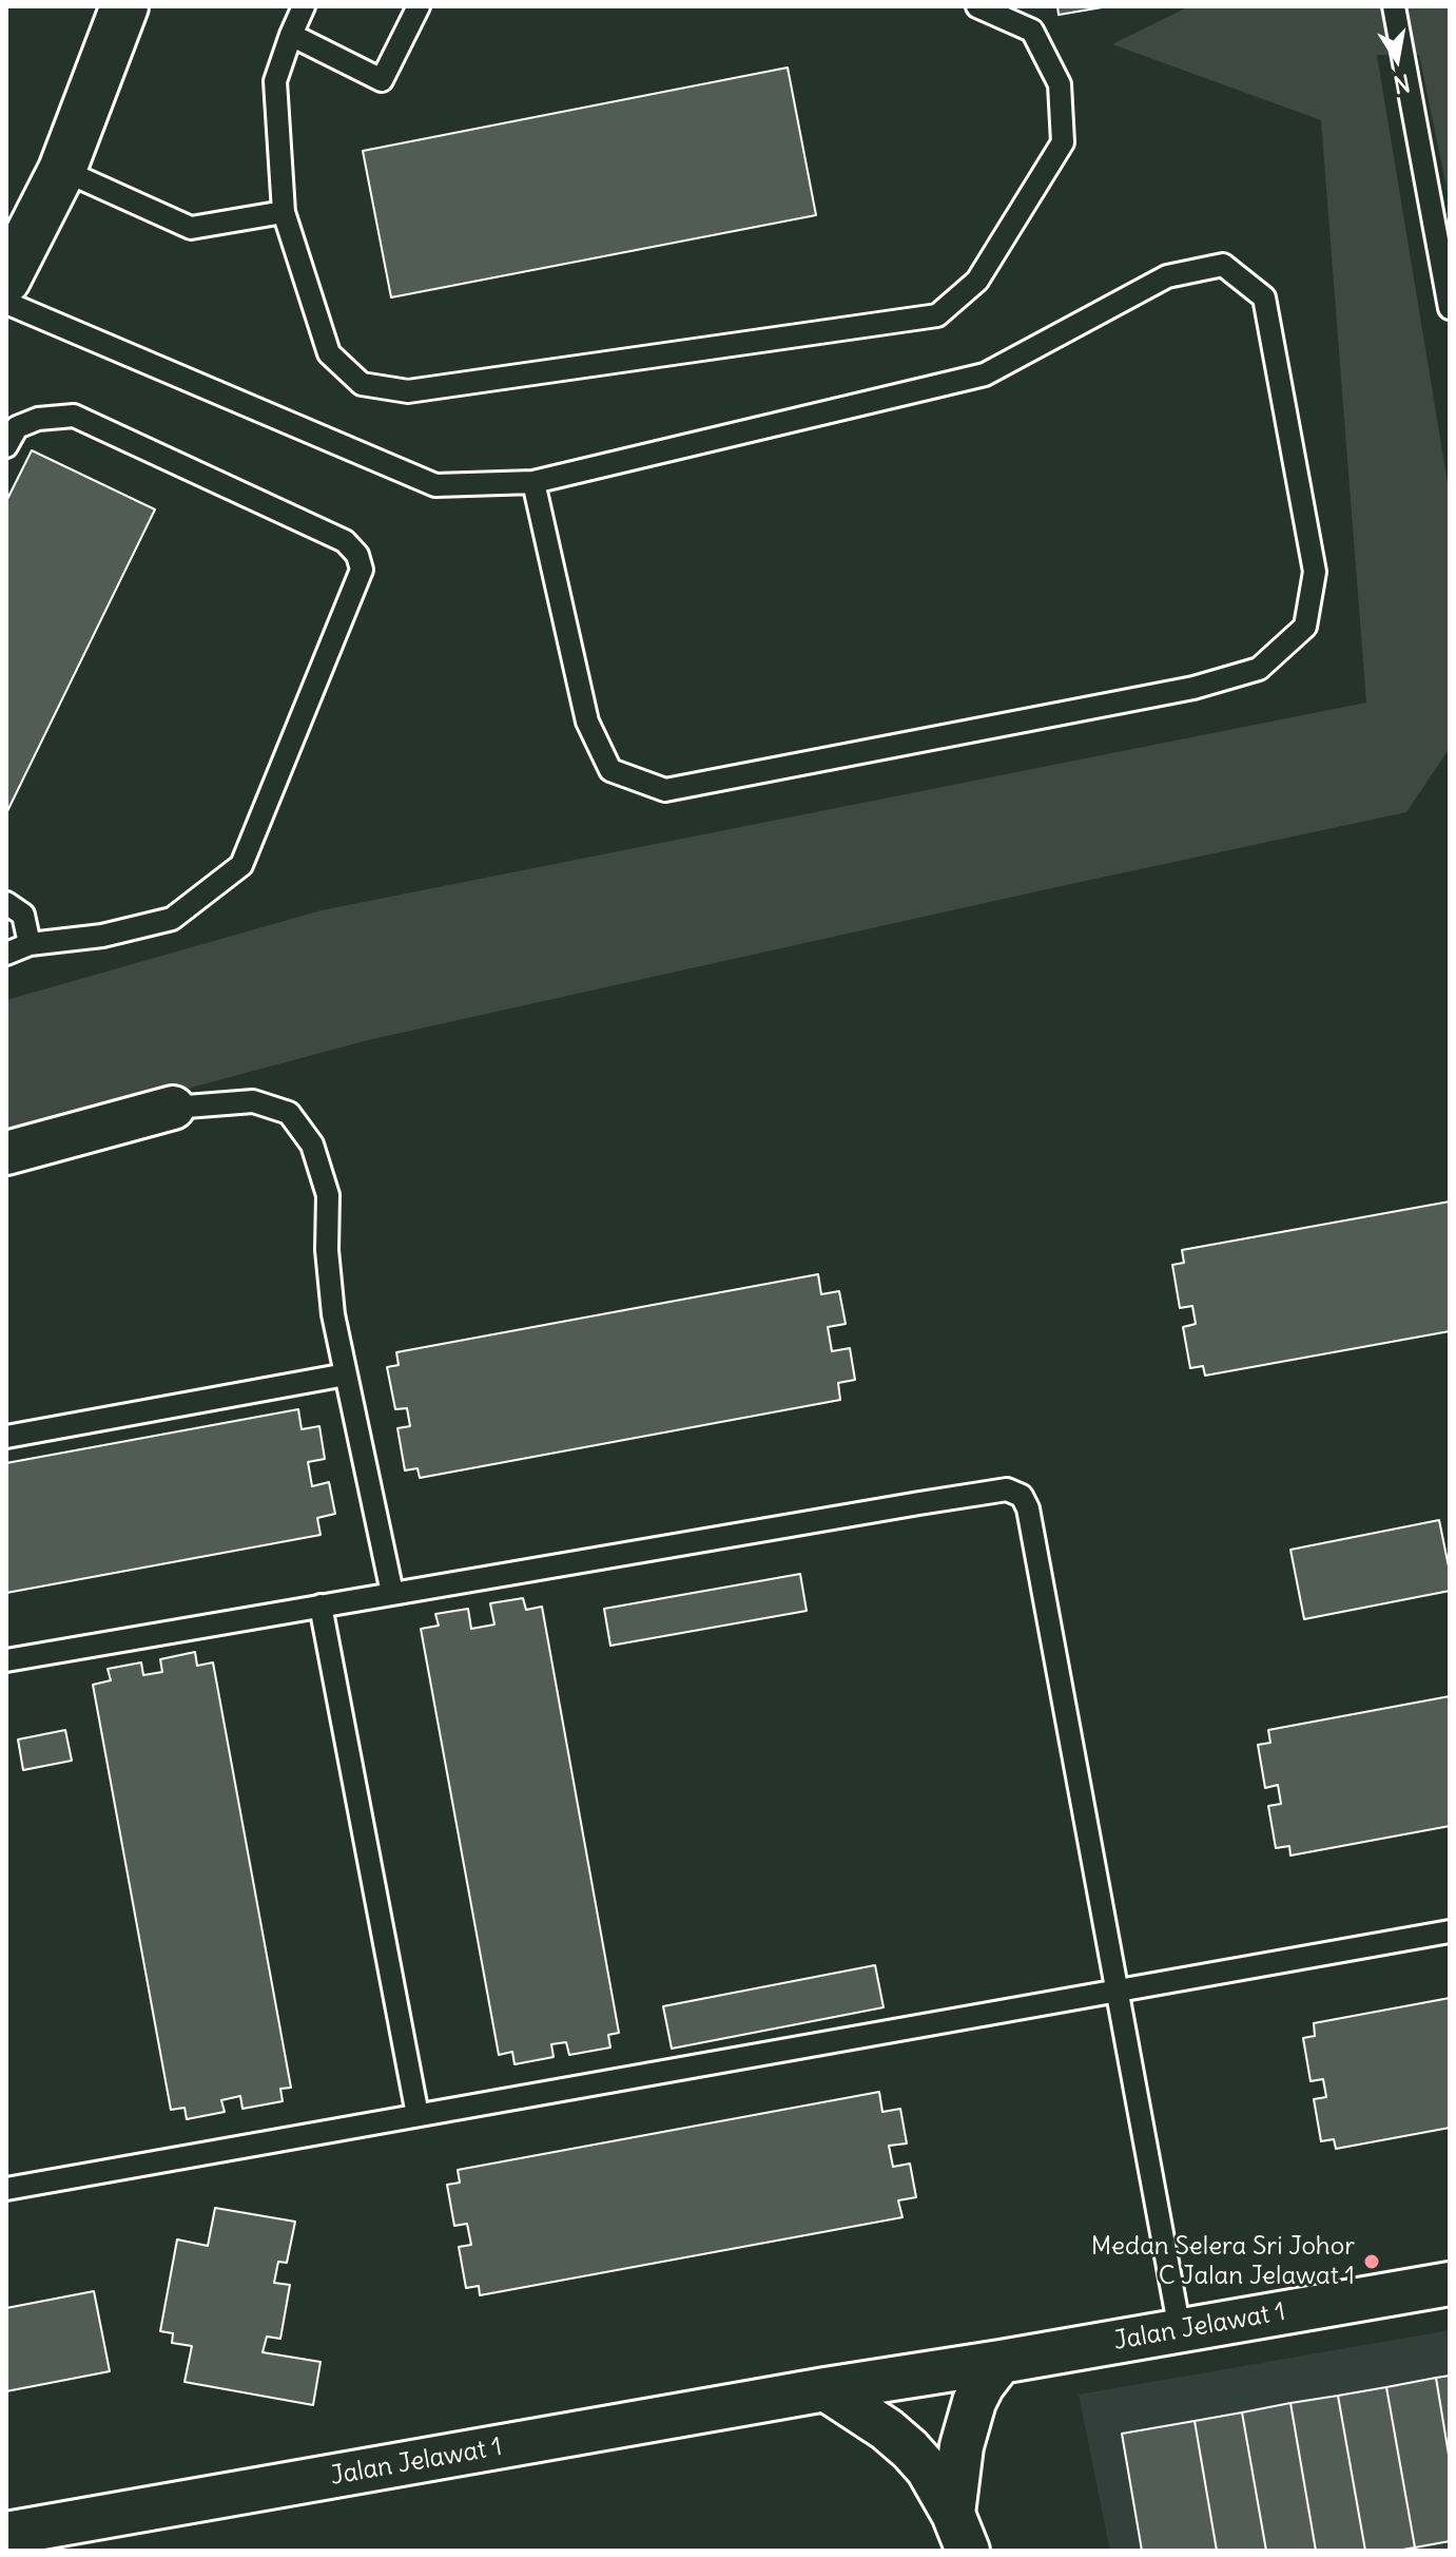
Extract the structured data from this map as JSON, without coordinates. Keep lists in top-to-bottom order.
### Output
{
  "streets": {
    "street": ["Jalan Jelawat 1"]
  },
  "places": ["Medan Selera Sri Johor C Jalan Jelawat 1"],
  "north": "bottom"
}
